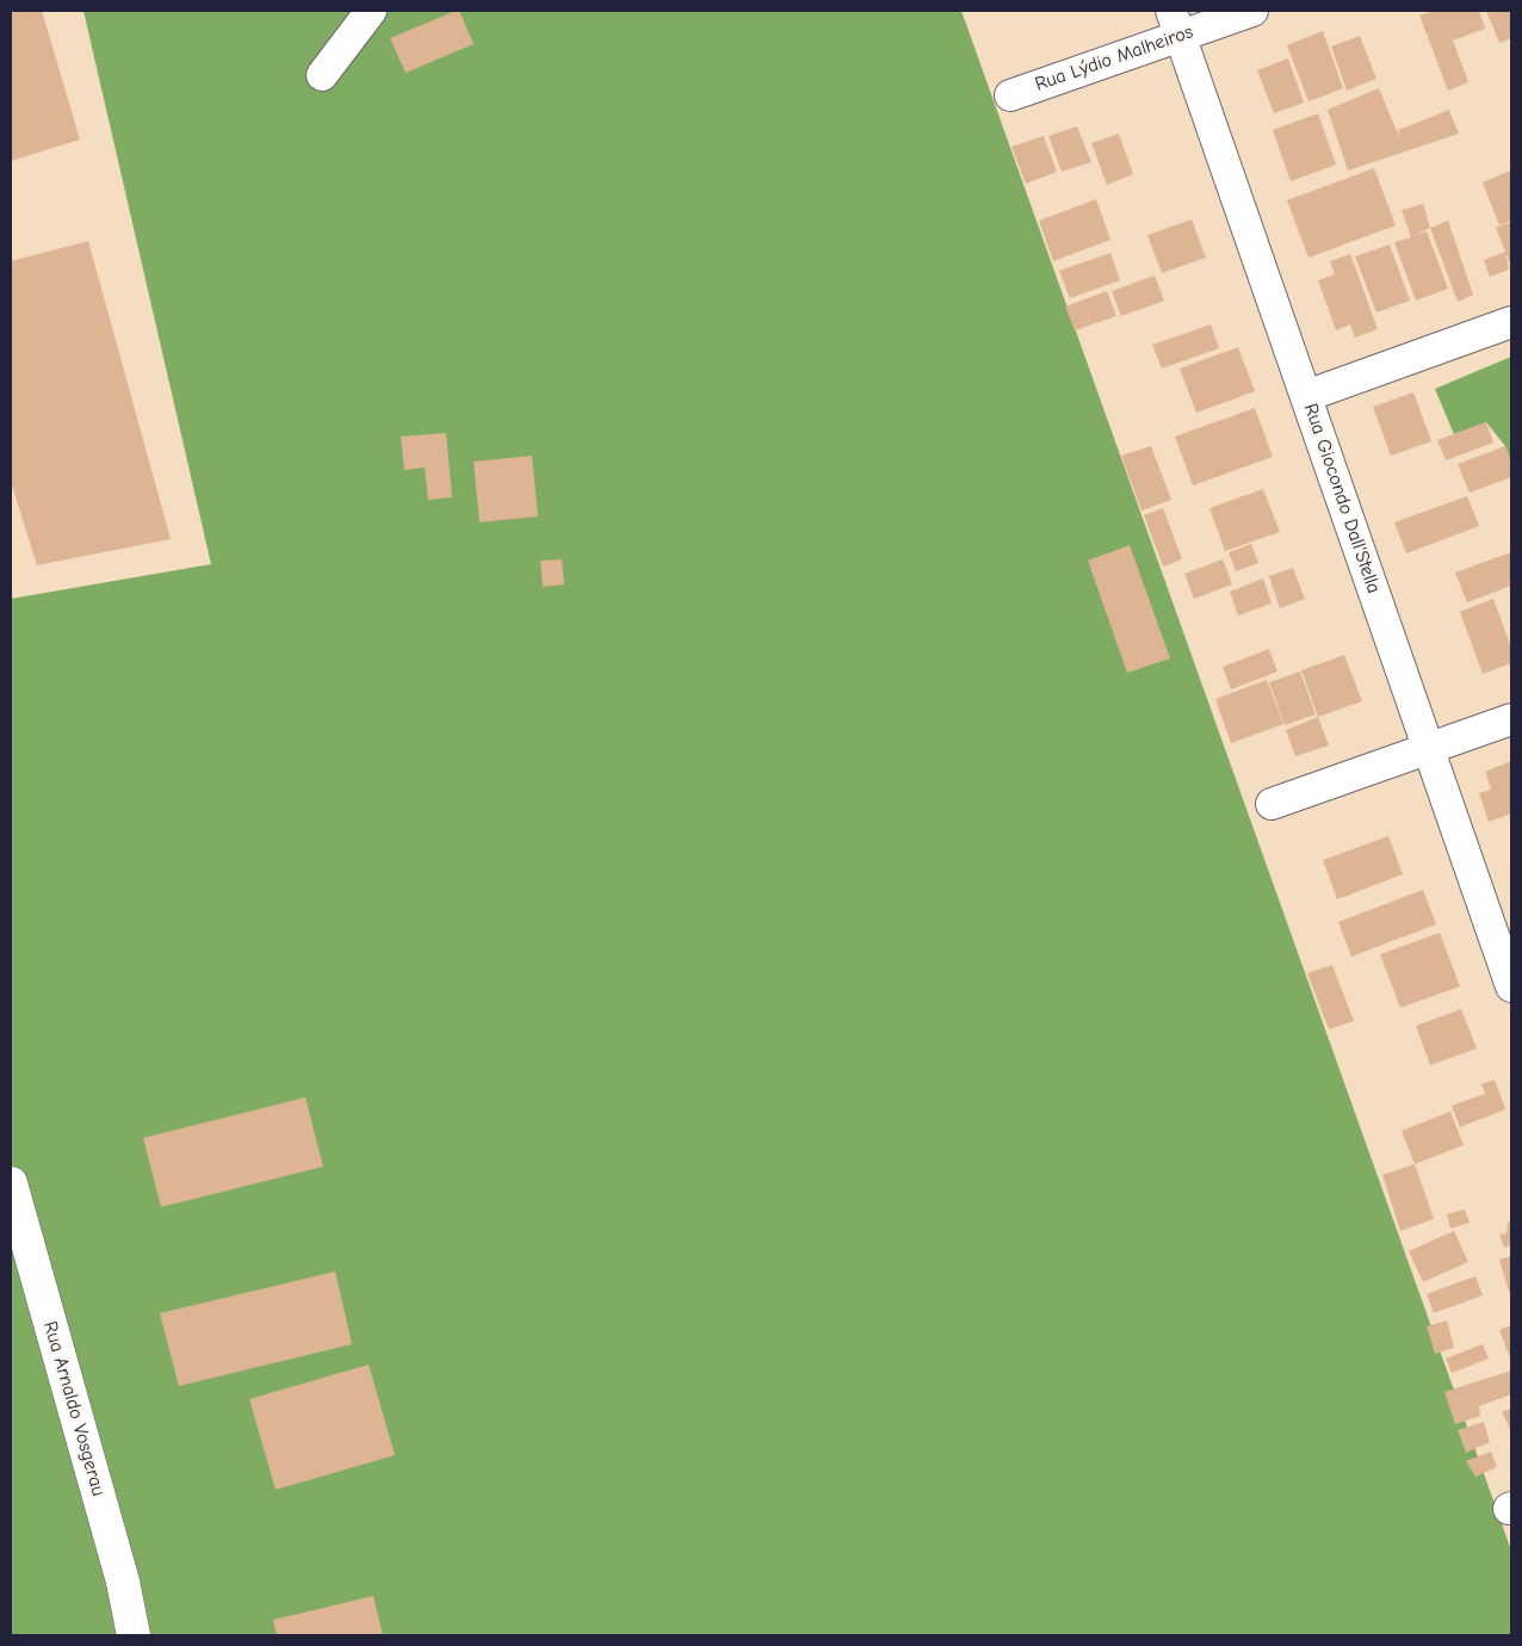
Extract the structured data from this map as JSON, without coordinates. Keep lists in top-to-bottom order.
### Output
{
  "streets": {
    "street": ["Rua Lýdio Malheiros", "Rua Giocondo Dall'Stella", "Rua Arnaldo Vosgerau"]
  },
  "crossings": [
    ["Rua Lýdio Malheiros", "Rua Giocondo Dall'Stella"]
  ]
}
